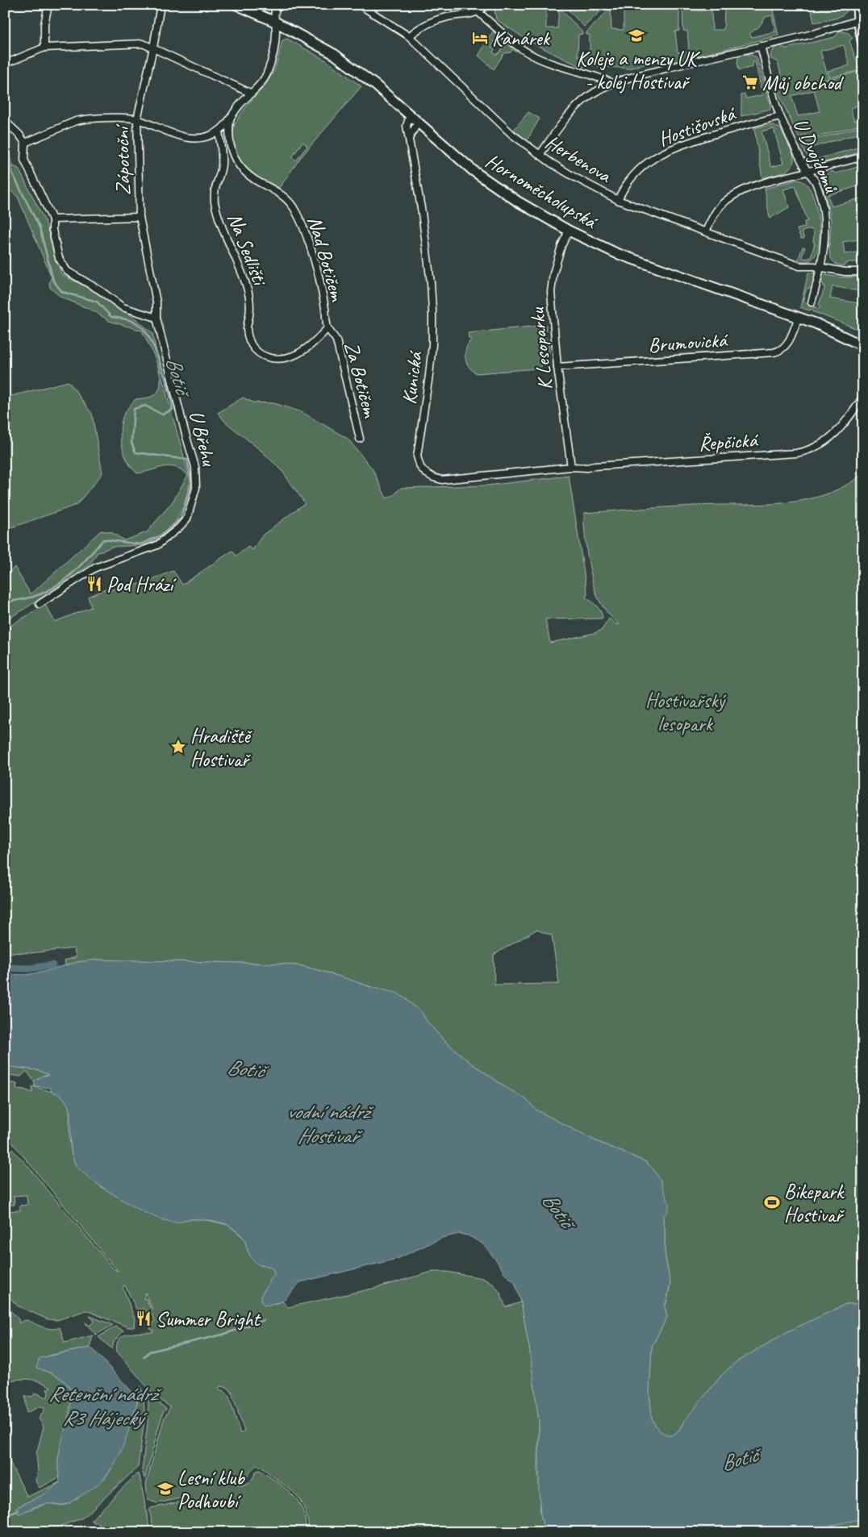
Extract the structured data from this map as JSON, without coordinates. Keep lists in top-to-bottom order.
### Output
{
  "streets": {
    "street": [
      "Hostišovská",
      "U Dvojdomů",
      "Herbenova",
      "Zápotoční",
      "Hornoměcholupská",
      "Na Sedlišti",
      "Nad Botičem",
      "Brumovická",
      "K Lesoparku",
      "Kunická",
      "Za Botičem",
      "U Břehu",
      "Řepčická"
    ]
  },
  "crossings": [
    ["Hostišovská", "U Dvojdomů"],
    ["Hostišovská", "Herbenova"],
    ["U Dvojdomů", "Herbenova"],
    ["Zápotoční", "U Břehu"],
    ["Hornoměcholupská", "Brumovická"],
    ["Hornoměcholupská", "K Lesoparku"],
    ["Hornoměcholupská", "Kunická"],
    ["Na Sedlišti", "Nad Botičem"],
    ["Nad Botičem", "Za Botičem"],
    ["Brumovická", "K Lesoparku"],
    ["K Lesoparku", "Kunická"],
    ["K Lesoparku", "Řepčická"],
    ["Kunická", "Řepčická"]
  ],
  "water": ["Botič", "vodní nádrž Hostivař", "Retenční nádrž R3 Hájecký"],
  "parks": ["Hostivařský lesopark"],
  "places": {
    "school or university": ["Koleje a menzy UK - kolej Hostivař", "Lesní klub Podhoubí"],
    "hotel": ["Kanárek"],
    "supermarket": ["Můj obchod"],
    "restaurant": ["Pod Hrází", "Summer Bright"],
    "place": ["Hradiště Hostivař"],
    "sports": ["Bikepark Hostivař"]
  }
}
